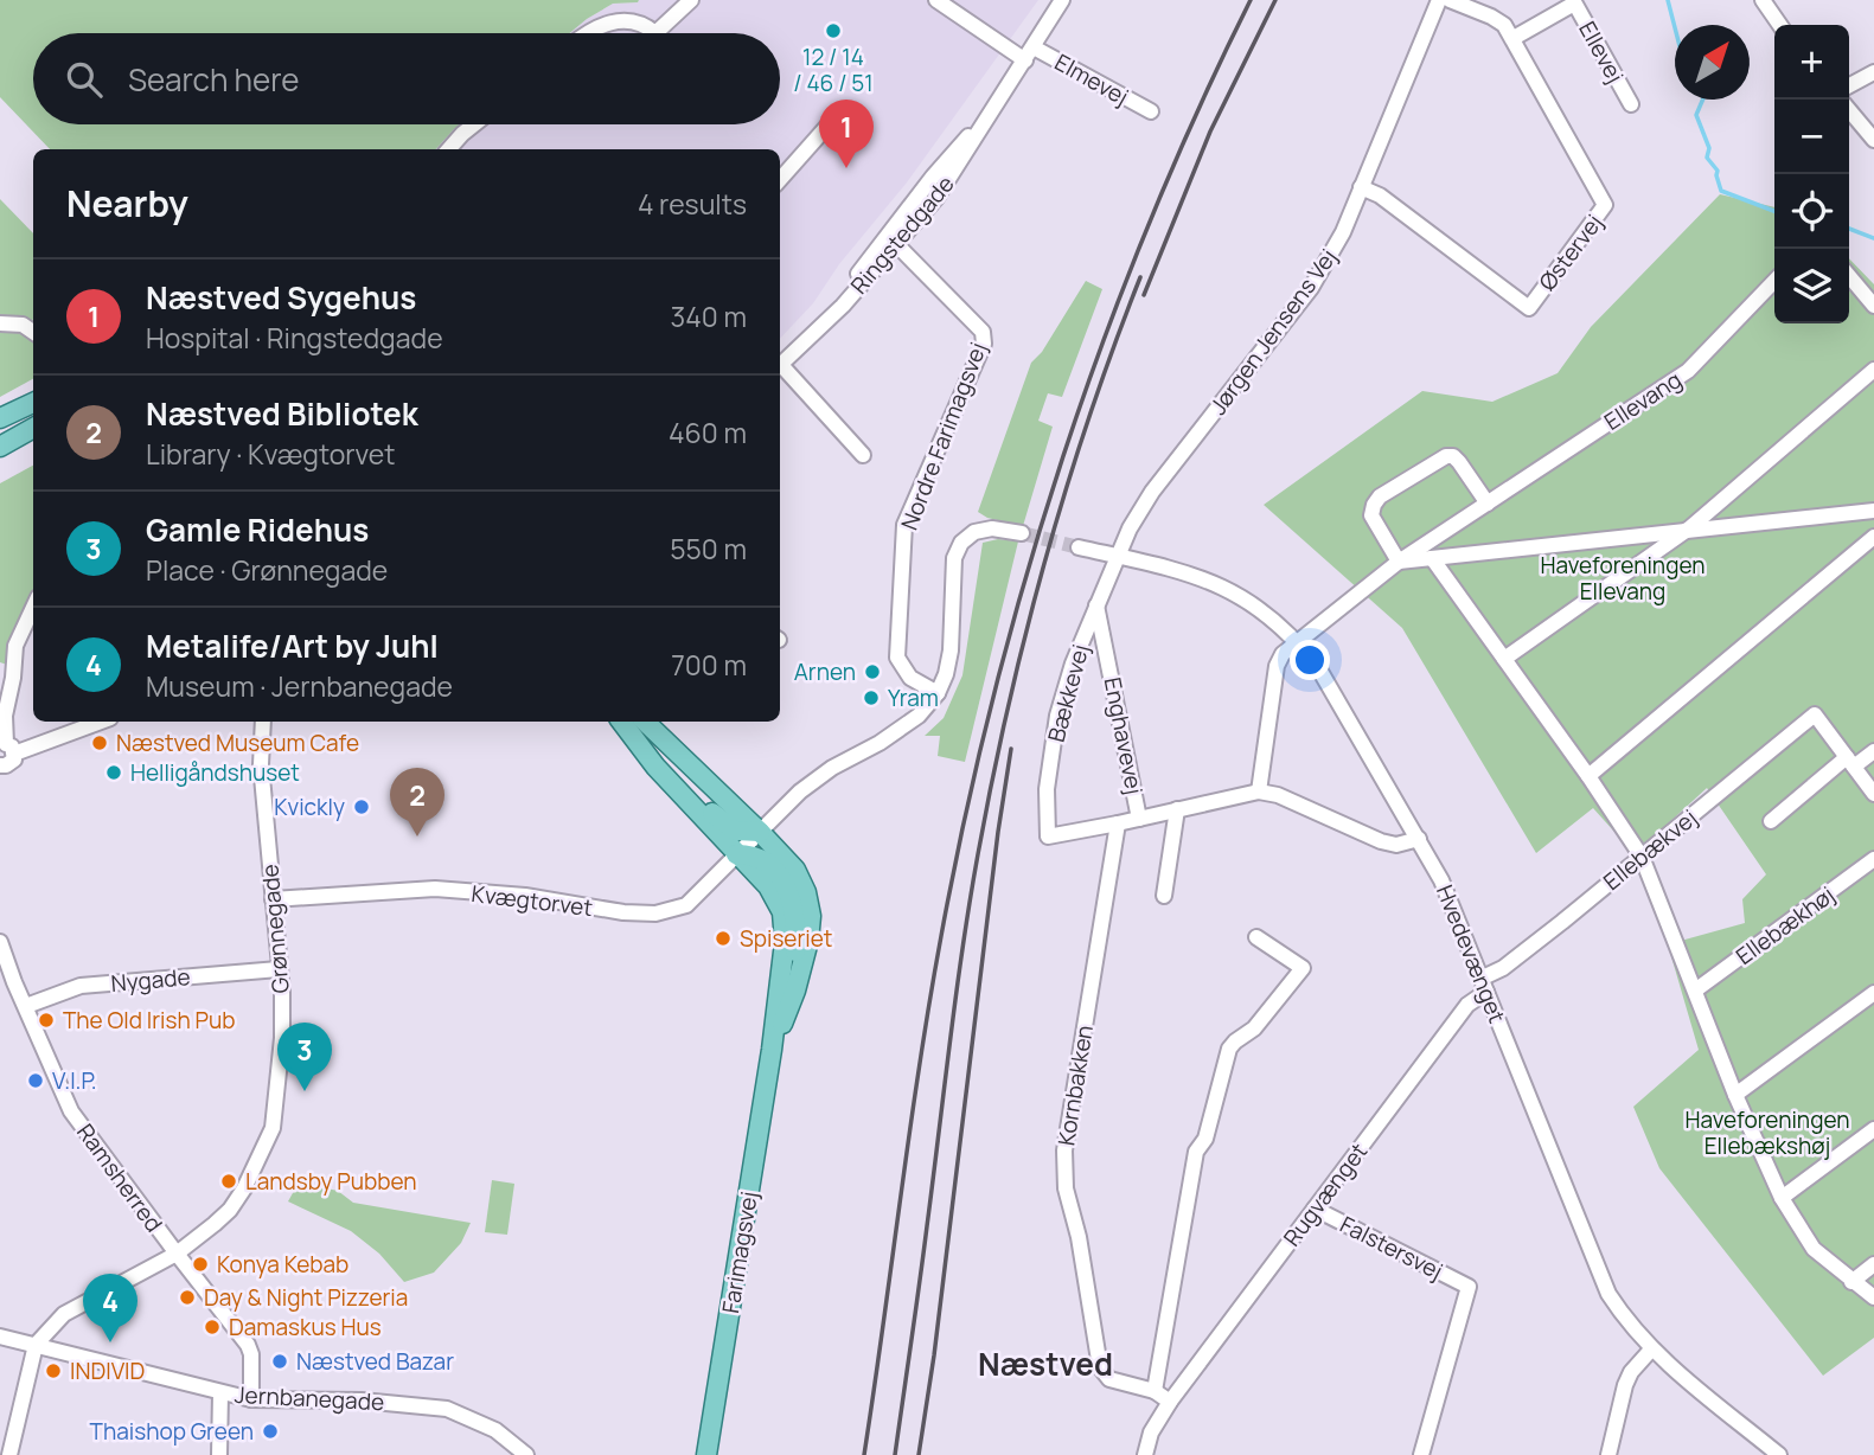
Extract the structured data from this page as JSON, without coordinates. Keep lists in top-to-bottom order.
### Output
{
  "streets": {
    "main road": ["Farimagsvej"],
    "street": [
      "Ellevej",
      "Elmevej",
      "Ringstedgade",
      "Østervej",
      "Jørgen Jensens Vej",
      "Ellevang",
      "Nordre Farimagsvej",
      "Bækkevej",
      "Enghavevej",
      "Ellebækvej",
      "Kvægtorvet",
      "Ellebækhøj",
      "Grønnegade",
      "Hvedevænget",
      "Nygade",
      "Kornbakken",
      "Ramsherred",
      "Rugvænget",
      "Falstersvej",
      "Jernbanegade"
    ]
  },
  "crossings": [
    ["Elmevej", "Ringstedgade"],
    ["Ringstedgade", "Nordre Farimagsvej"],
    ["Østervej", "Jørgen Jensens Vej"],
    ["Jørgen Jensens Vej", "Bækkevej"],
    ["Jørgen Jensens Vej", "Hvedevænget"],
    ["Ellevang", "Hvedevænget"],
    ["Bækkevej", "Enghavevej"],
    ["Bækkevej", "Hvedevænget"],
    ["Bækkevej", "Kornbakken"],
    ["Ellebækvej", "Hvedevænget"],
    ["Ellebækvej", "Rugvænget"],
    ["Kvægtorvet", "Grønnegade"],
    ["Kvægtorvet", "Farimagsvej"],
    ["Grønnegade", "Nygade"],
    ["Grønnegade", "Ramsherred"],
    ["Grønnegade", "Jernbanegade"],
    ["Hvedevænget", "Rugvænget"],
    ["Nygade", "Ramsherred"],
    ["Kornbakken", "Rugvænget"],
    ["Ramsherred", "Jernbanegade"],
    ["Rugvænget", "Falstersvej"]
  ],
  "districts": ["Næstved"],
  "parks": ["Haveforeningen Ellevang", "Haveforeningen Ellebækshøj"],
  "places": [
    "12 / 14 / 46 / 51",
    "Arnen",
    "Yram",
    "Næstved Museum Cafe",
    "Helligåndshuset",
    "Kvickly",
    "Spiseriet",
    "The Old Irish Pub",
    "V.I.P.",
    "Landsby Pubben",
    "Konya Kebab",
    "Day & Night Pizzeria",
    "Damaskus Hus",
    "Næstved Bazar",
    "INDIVID",
    "Thaishop Green"
  ],
  "north": "top right",
  "page": {
    "map_buttons": ["+", "−"],
    "search": "Search here",
    "pins": [
      "1",
      "2",
      "3",
      "4"
    ],
    "heading": ["Nearby", "4 results"],
    "list": [
      {
        "mark": "1",
        "name": "Næstved Sygehus",
        "note": "Hospital · Ringstedgade",
        "value": "340 m"
      },
      {
        "mark": "2",
        "name": "Næstved Bibliotek",
        "note": "Library · Kvægtorvet",
        "value": "460 m"
      },
      {
        "mark": "3",
        "name": "Gamle Ridehus",
        "note": "Place · Grønnegade",
        "value": "550 m"
      },
      {
        "mark": "4",
        "name": "Metalife/Art by Juhl",
        "note": "Museum · Jernbanegade",
        "value": "700 m"
      }
    ]
  }
}
